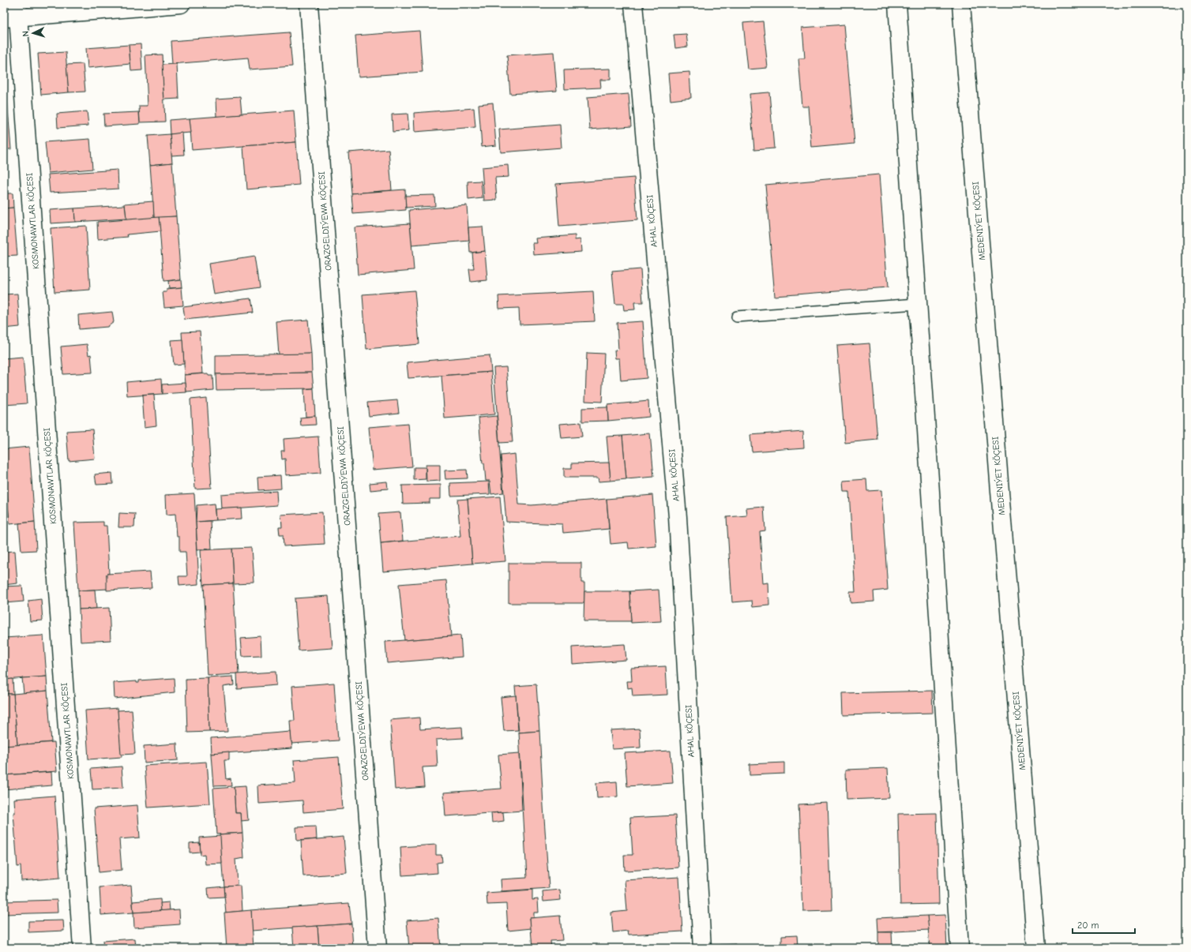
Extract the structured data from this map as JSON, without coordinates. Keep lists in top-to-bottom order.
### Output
{
  "streets": {
    "street": [
      "KOSMONAWTLAR KÖÇESI",
      "ORAZGELDIÝEWA KÖÇESI",
      "AHAL KÖÇESI",
      "MEDENIÝET KÖÇESI"
    ]
  },
  "scale_bar": "20 m",
  "north": "left"
}
